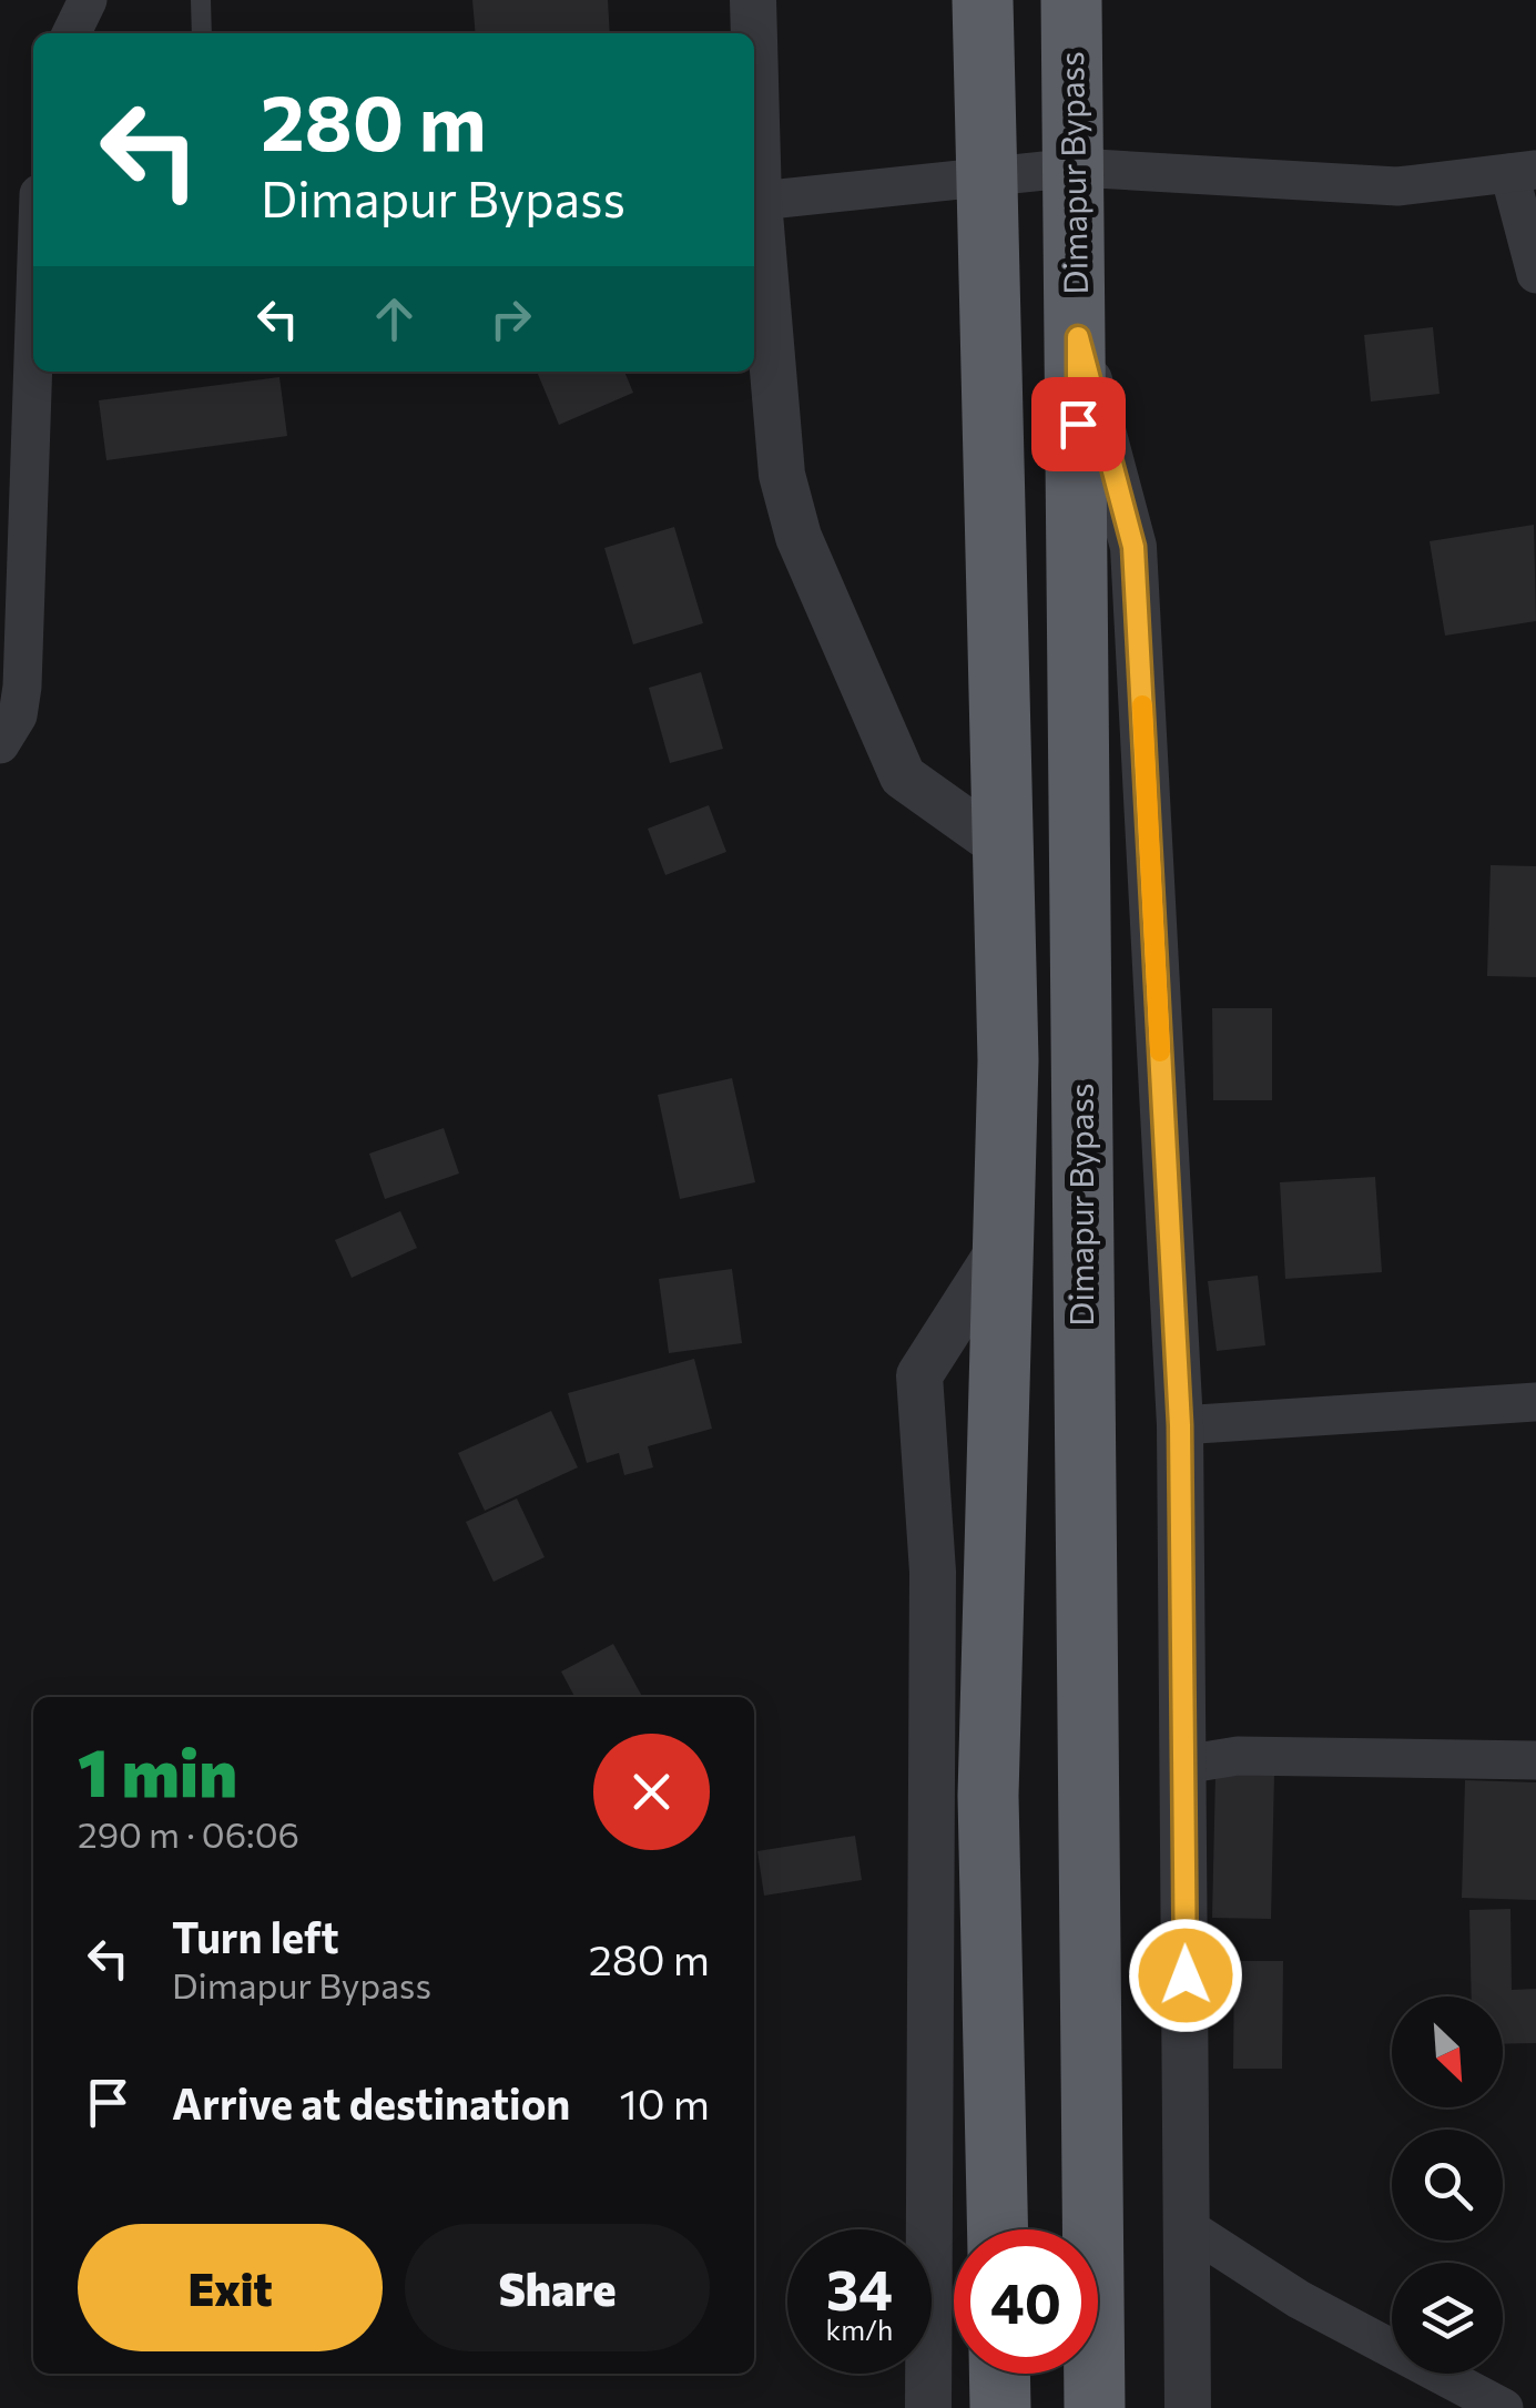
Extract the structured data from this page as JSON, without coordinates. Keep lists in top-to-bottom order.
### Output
{
  "streets": {
    "highway": ["Dimapur Bypass"]
  },
  "north": "bottom right",
  "page": {
    "turn": ["280 m", "Dimapur Bypass"],
    "heading": ["1 min", "290 m · 06:06"],
    "list": [
      {
        "name": "Turn left",
        "note": "Dimapur Bypass",
        "value": "280 m"
      },
      {
        "name": "Arrive at destination",
        "value": "10 m"
      }
    ],
    "buttons": ["Exit", "Share"],
    "speed": "34 km/h",
    "limit": "40"
  }
}
